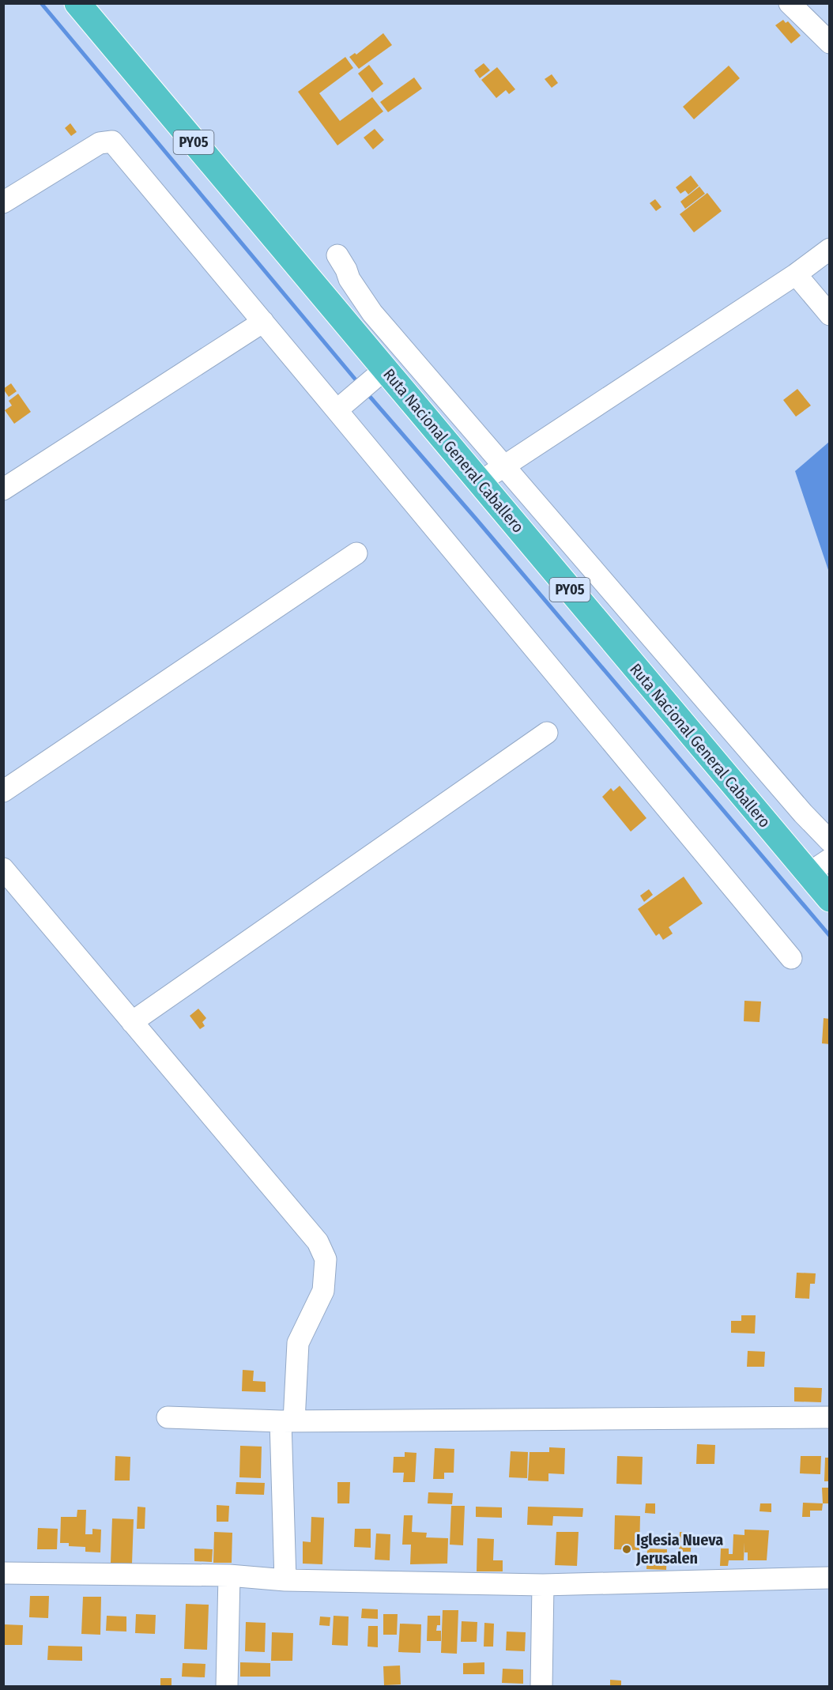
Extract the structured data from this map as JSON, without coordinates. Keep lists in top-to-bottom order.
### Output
{
  "streets": {
    "highway": ["PY05", "Ruta Nacional General Caballero"]
  },
  "places": ["Iglesia Nueva Jerusalen"]
}
